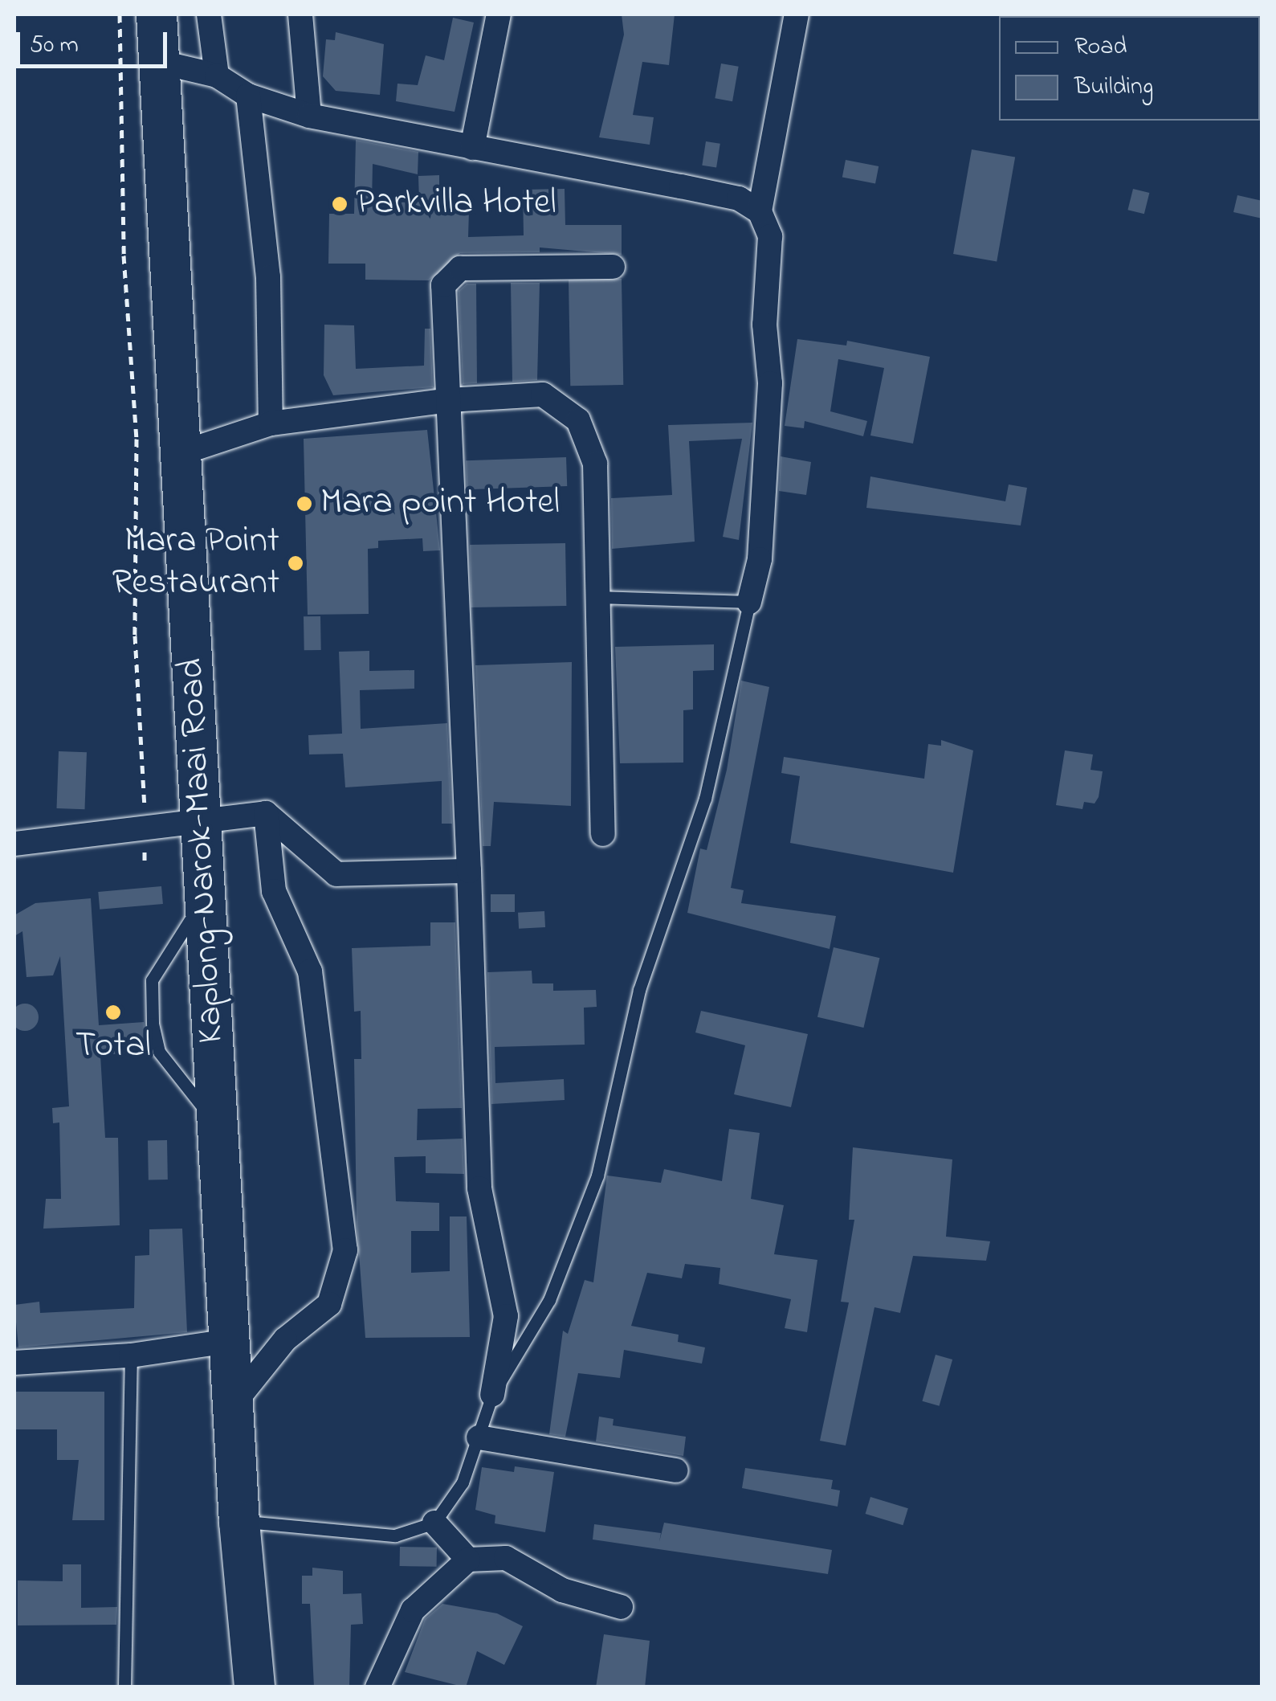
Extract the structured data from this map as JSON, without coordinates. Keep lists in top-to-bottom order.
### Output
{
  "streets": {
    "highway": ["Kaplong-Narok-Maai Road"]
  },
  "places": [
    "Parkvilla Hotel",
    "Mara point Hotel",
    "Mara Point Restaurant",
    "Total"
  ],
  "legend": ["Road", "Building"],
  "scale_bar": "50 m"
}
